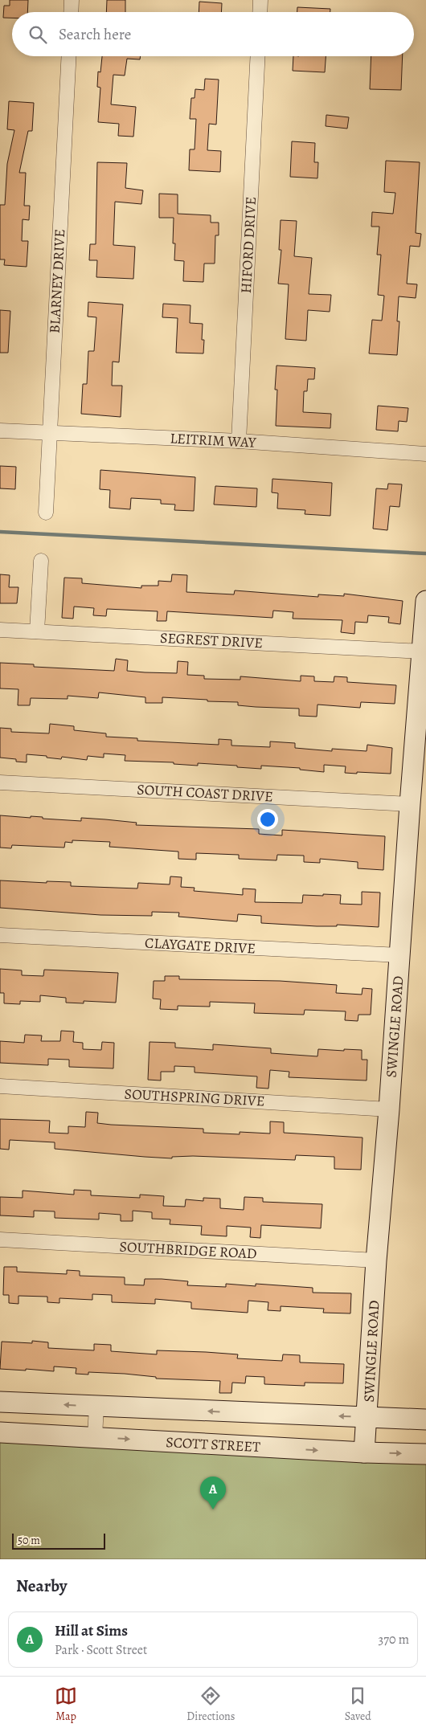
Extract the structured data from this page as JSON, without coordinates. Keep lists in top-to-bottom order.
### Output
{
  "streets": {
    "street": [
      "HIFORD DRIVE",
      "BLARNEY DRIVE",
      "LEITRIM WAY",
      "SEGREST DRIVE",
      "SOUTH COAST DRIVE",
      "CLAYGATE DRIVE",
      "SWINGLE ROAD",
      "SOUTHSPRING DRIVE",
      "SOUTHBRIDGE ROAD",
      "SCOTT STREET"
    ]
  },
  "crossings": [
    ["HIFORD DRIVE", "LEITRIM WAY"],
    ["BLARNEY DRIVE", "LEITRIM WAY"],
    ["SEGREST DRIVE", "SWINGLE ROAD"],
    ["SOUTH COAST DRIVE", "SWINGLE ROAD"],
    ["CLAYGATE DRIVE", "SWINGLE ROAD"],
    ["SWINGLE ROAD", "SOUTHSPRING DRIVE"],
    ["SWINGLE ROAD", "SOUTHBRIDGE ROAD"],
    ["SWINGLE ROAD", "SCOTT STREET"]
  ],
  "scale_bar": "50 m",
  "page": {
    "search": "Search here",
    "pins": "A",
    "scale": "50 m",
    "heading": "Nearby",
    "list": [
      {
        "mark": "A",
        "name": "Hill at Sims",
        "note": "Park · Scott Street",
        "value": "370 m"
      }
    ],
    "nav": ["Map", "Directions", "Saved"]
  }
}
